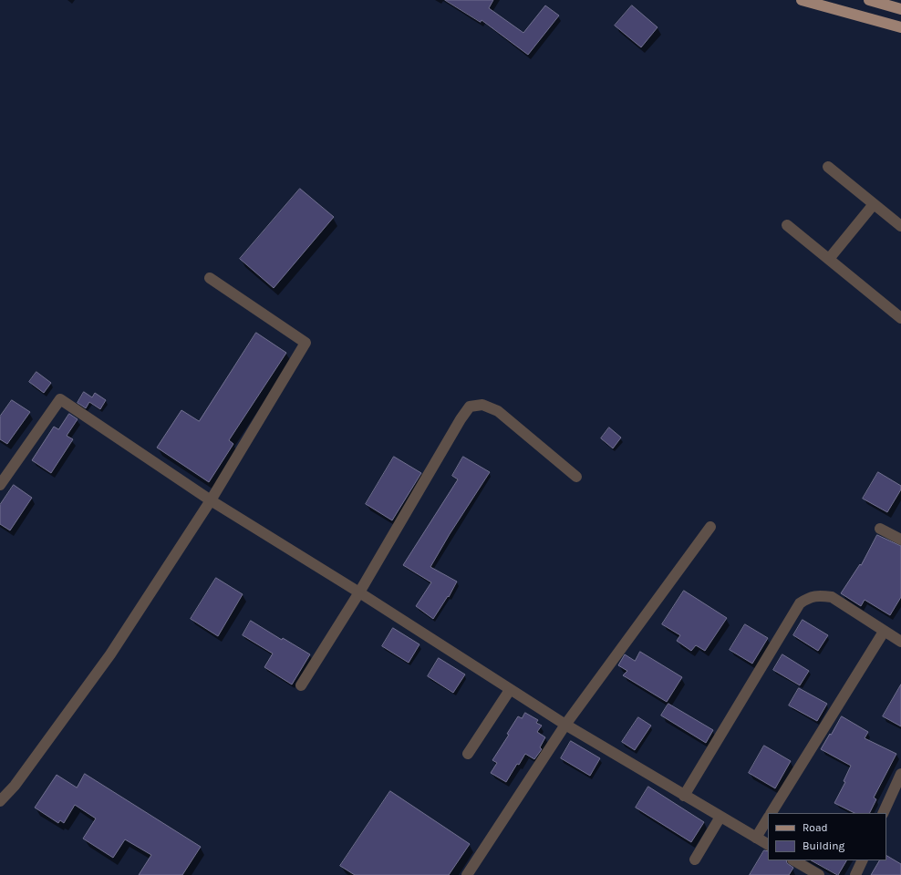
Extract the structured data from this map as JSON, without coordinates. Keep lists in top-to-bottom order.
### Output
{
  "legend": ["Road", "Building"]
}
